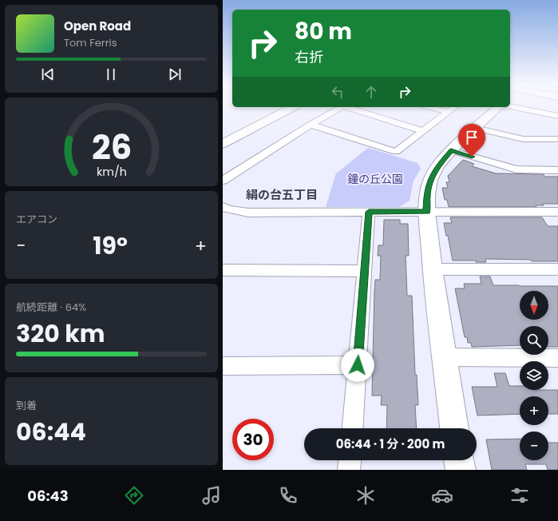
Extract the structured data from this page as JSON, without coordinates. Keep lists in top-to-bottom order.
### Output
{
  "districts": ["絹の台五丁目"],
  "parks": ["鐘の丘公園"],
  "north": "bottom",
  "page": {
    "turn": ["80 m", "右折"],
    "song": ["Open Road", "Tom Ferris"],
    "tile": [
      "エアコン",
      ["航続距離 · 64%", "320 km"],
      ["到着", "06:44"]
    ],
    "heat": ["−", "19°", "+"],
    "map_buttons": ["+", "−"],
    "limit": "30",
    "trip": "06:44 · 1 分 · 200 m",
    "tabs": "06:43",
    "gauge": ["26", "km/h"]
  }
}
